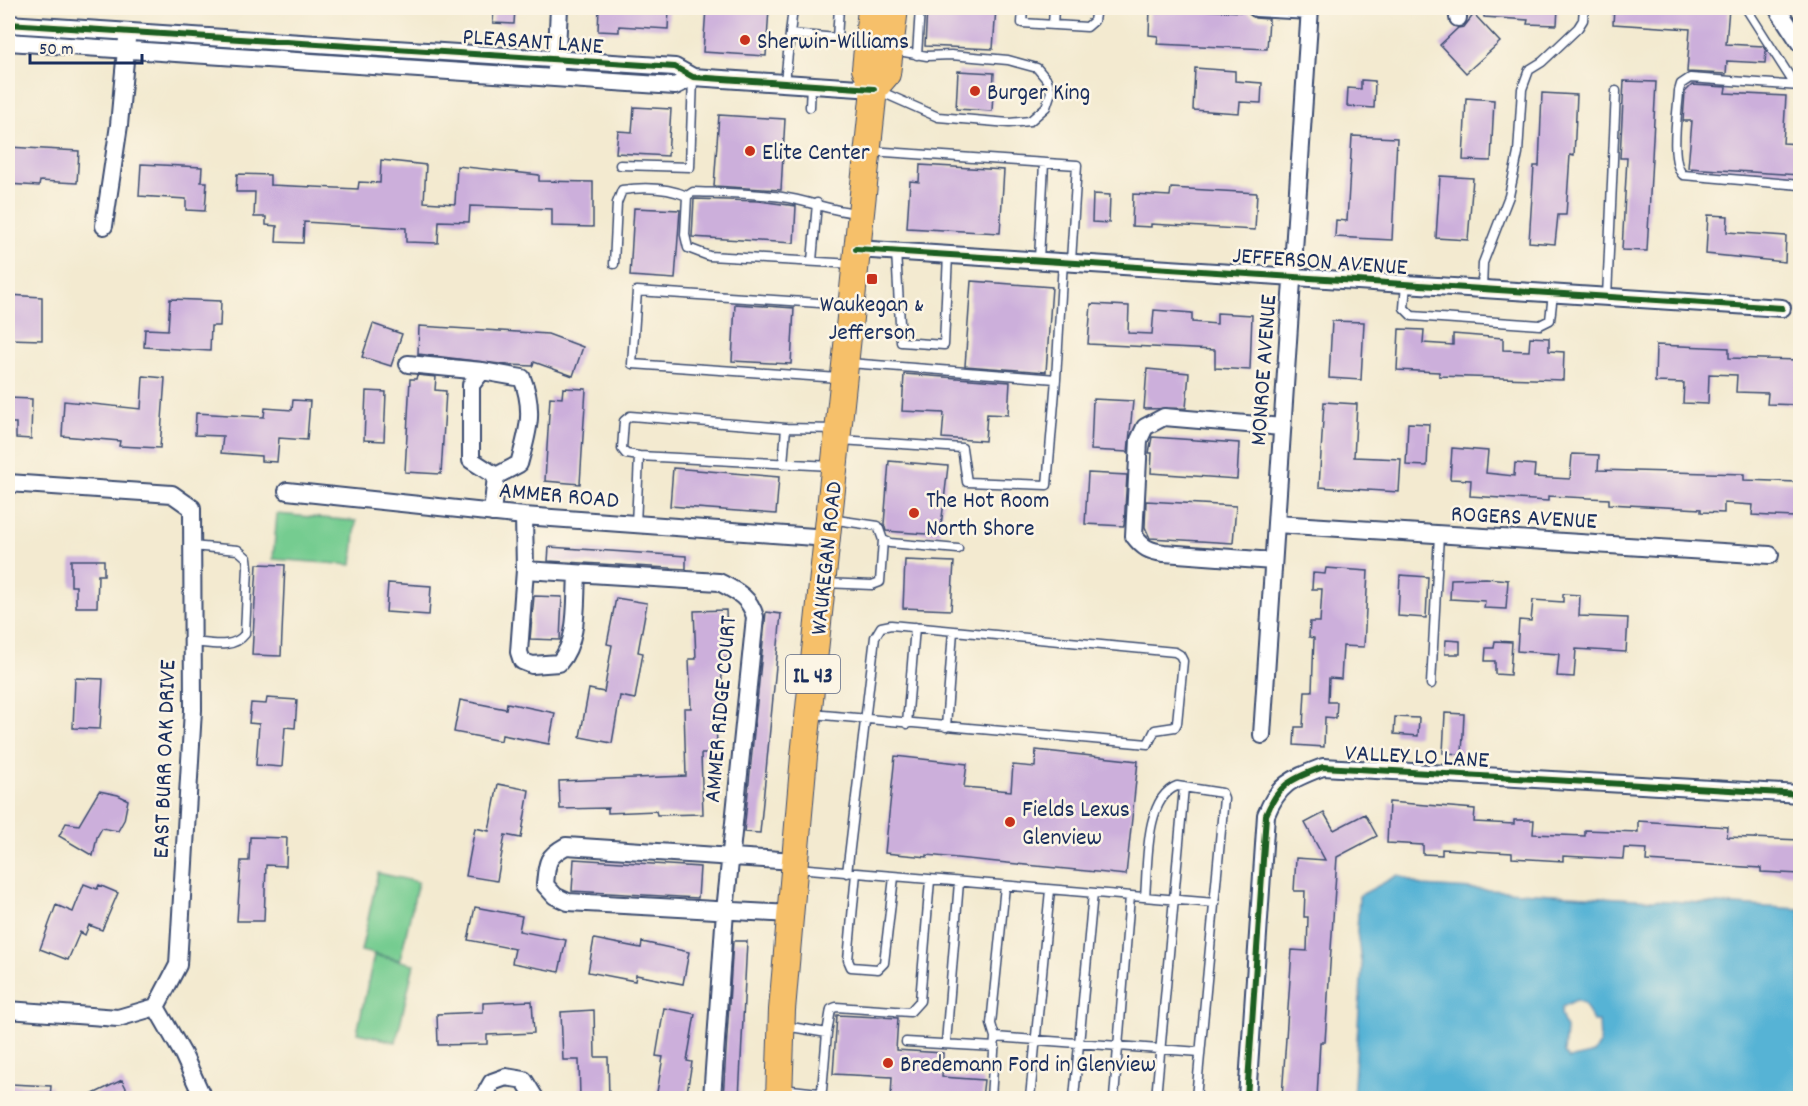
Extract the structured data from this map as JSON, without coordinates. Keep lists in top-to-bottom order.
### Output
{
  "streets": {
    "main road": ["WAUKEGAN ROAD", "IL 43"],
    "street": [
      "PLEASANT LANE",
      "JEFFERSON AVENUE",
      "MONROE AVENUE",
      "AMMER ROAD",
      "ROGERS AVENUE",
      "AMMER RIDGE COURT",
      "VALLEY LO LANE",
      "EAST BURR OAK DRIVE"
    ]
  },
  "crossings": [
    ["PLEASANT LANE", "WAUKEGAN ROAD"],
    ["JEFFERSON AVENUE", "MONROE AVENUE"],
    ["JEFFERSON AVENUE", "WAUKEGAN ROAD"],
    ["MONROE AVENUE", "ROGERS AVENUE"],
    ["AMMER ROAD", "WAUKEGAN ROAD"]
  ],
  "places": {
    "other": [
      "Sherwin-Williams",
      "Burger King",
      "Elite Center",
      "The Hot Room North Shore",
      "Fields Lexus Glenview",
      "Bredemann Ford in Glenview"
    ],
    "transit": ["Waukegan & Jefferson"]
  },
  "scale_bar": "50 m"
}
